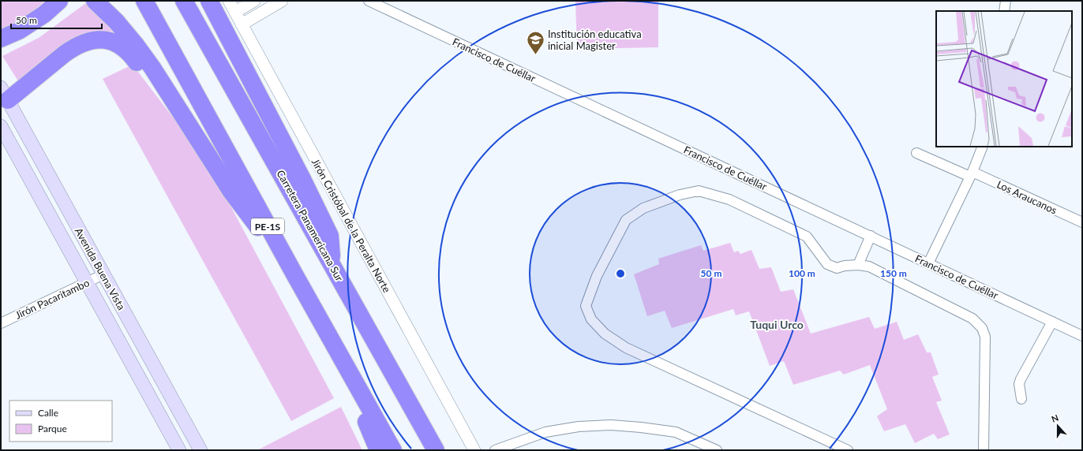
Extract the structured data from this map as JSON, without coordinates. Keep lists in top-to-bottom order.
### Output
{
  "streets": {
    "highway": ["Carretera Panamericana Sur", "PE-1S"],
    "main road": ["Avenida Buena Vista"],
    "street": [
      "Francisco de Cuéllar",
      "Los Araucanos",
      "Jirón Cristóbal de la Peralta Norte",
      "Jirón Pacaritambo"
    ]
  },
  "crossings": [
    ["Avenida Buena Vista", "Jirón Pacaritambo"]
  ],
  "districts": ["Tuqui Urco"],
  "places": {
    "school or university": ["Institución educativa inicial Magister"]
  },
  "legend": ["Calle", "Parque"],
  "scale_bar": "50 m",
  "north": "top",
  "rings": ["50 m", "100 m", "150 m"]
}
